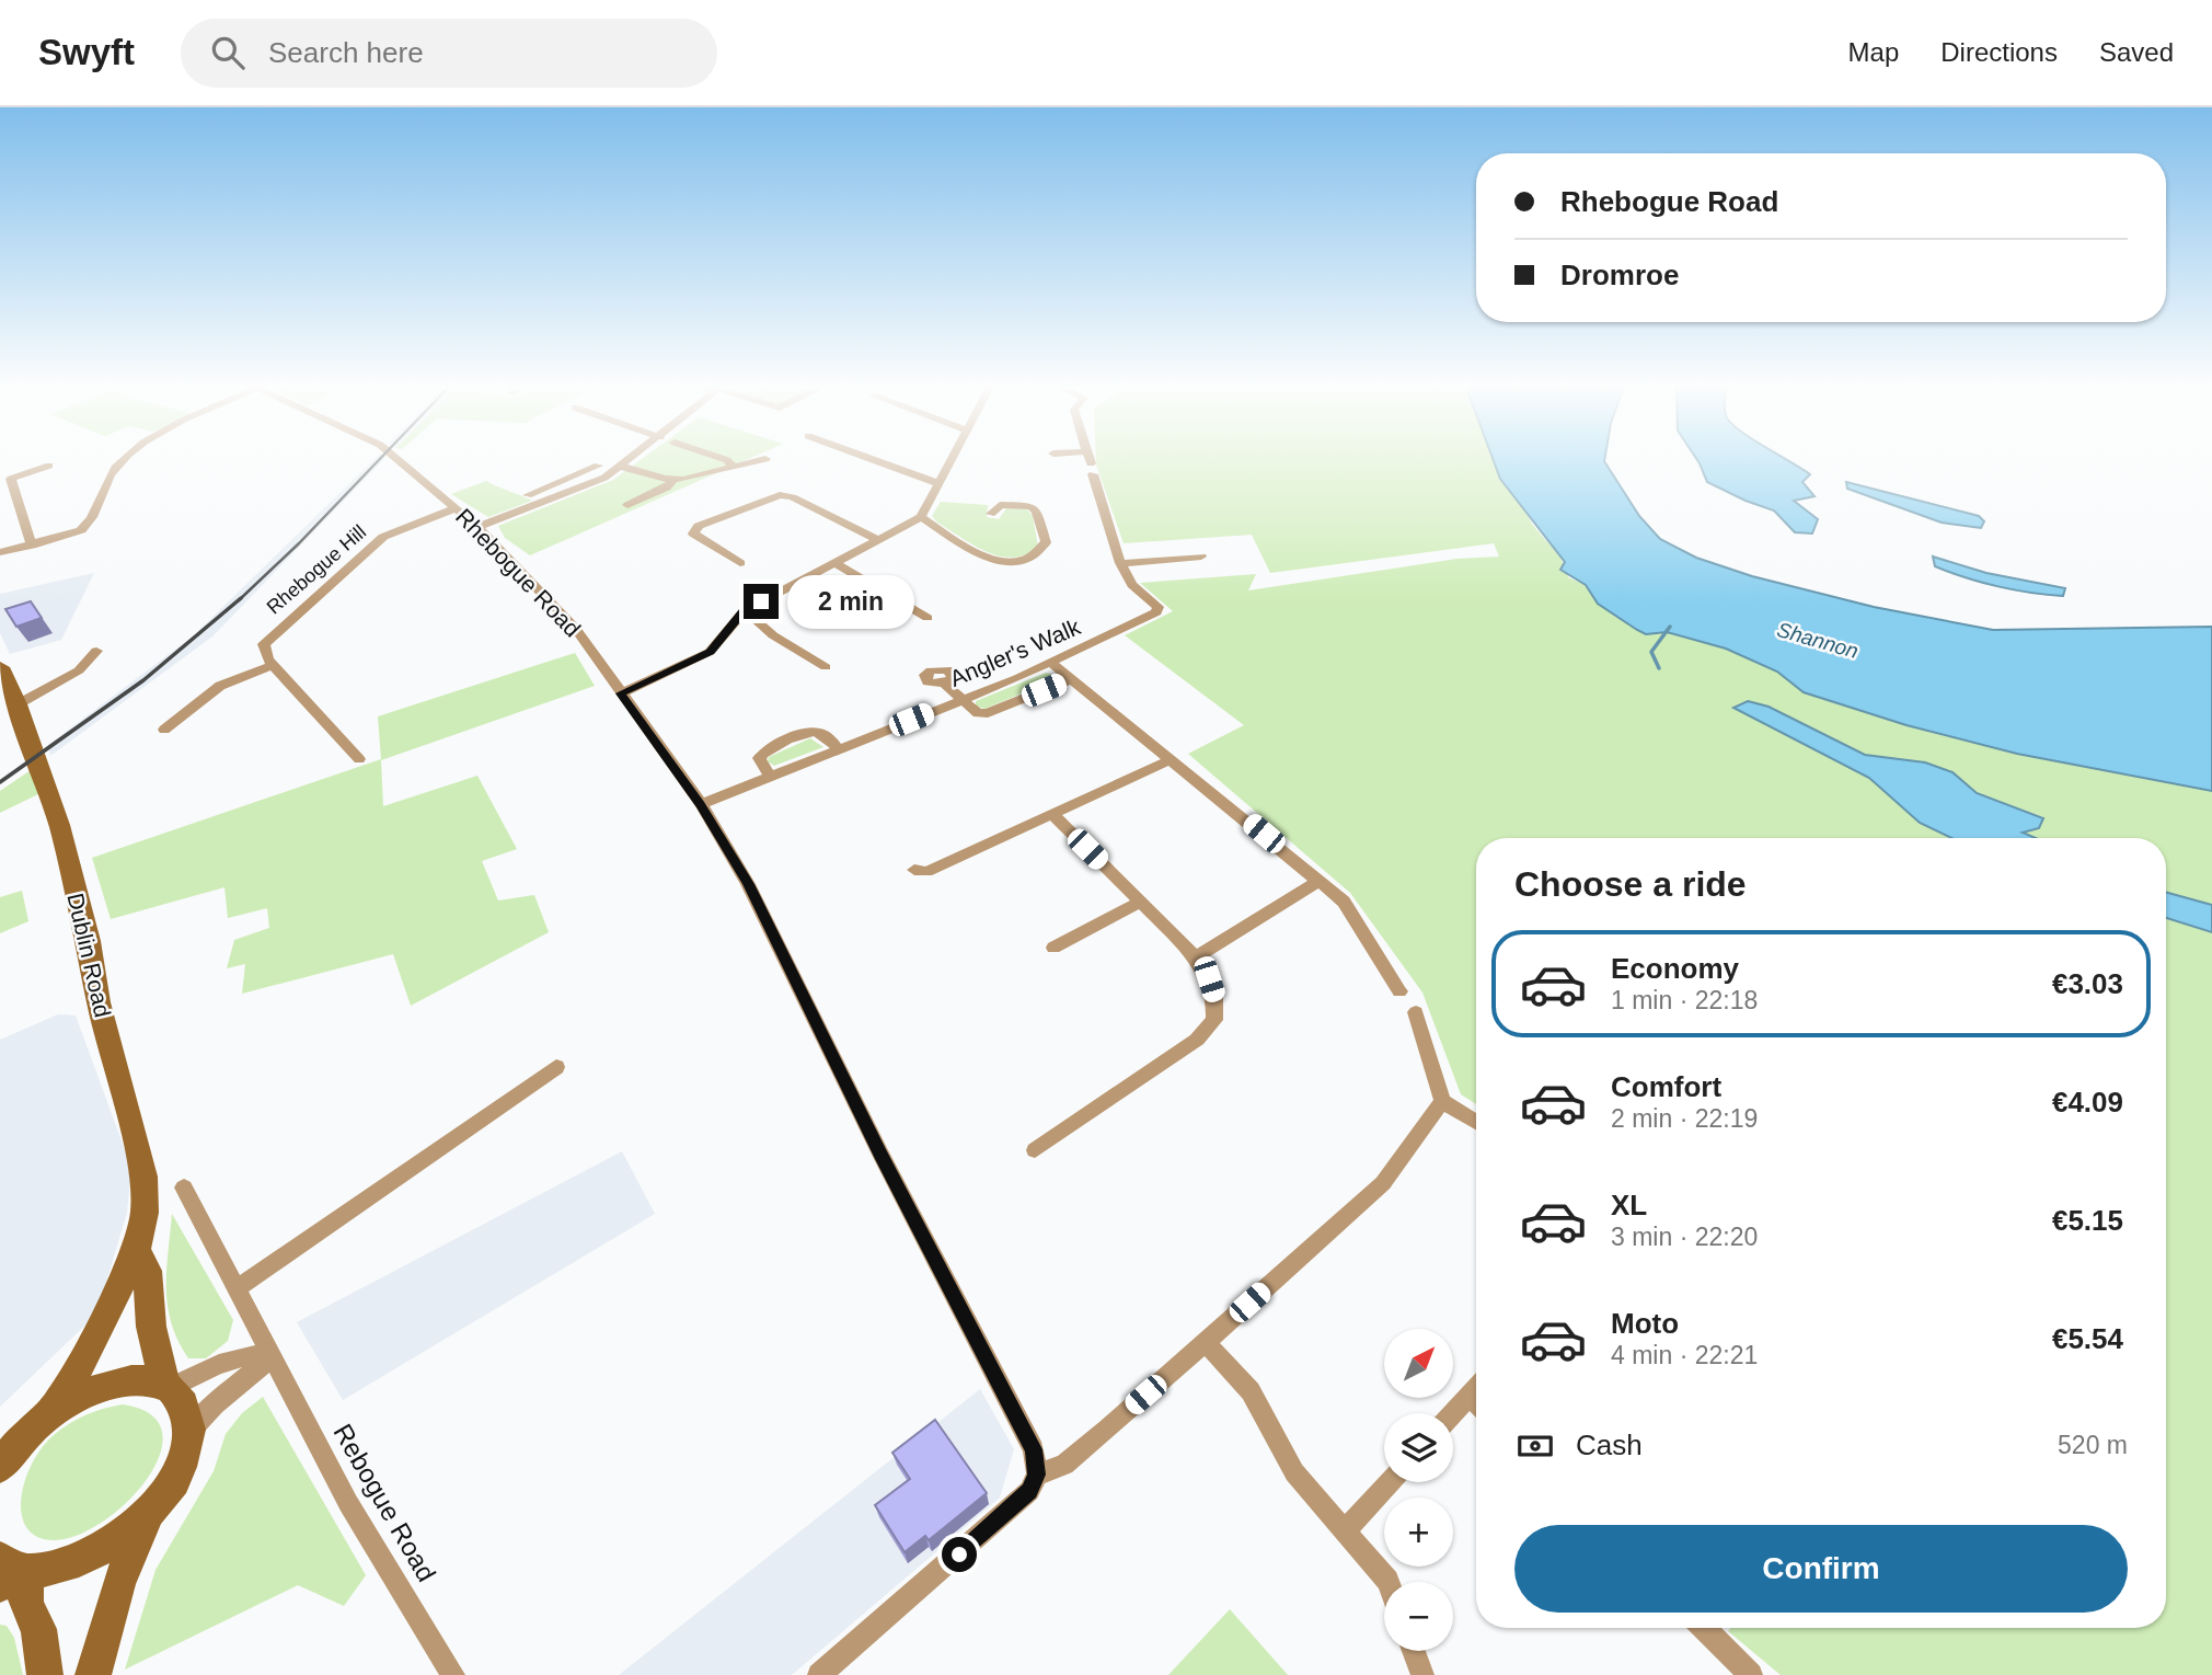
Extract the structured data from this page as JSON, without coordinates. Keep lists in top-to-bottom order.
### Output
{
  "streets": {
    "main road": ["Dublin Road"],
    "street": [
      "Rhebogue Hill",
      "Rhebogue Road",
      "Angler's Walk",
      "Rebogue Road"
    ]
  },
  "crossings": [
    ["Rhebogue Hill", "Rhebogue Road"],
    ["Rhebogue Road", "Angler's Walk"]
  ],
  "water": ["Shannon"],
  "north": "top right",
  "page": {
    "header": "Swyft",
    "search": "Search here",
    "nav": ["Map", "Directions", "Saved"],
    "banner": ["Rhebogue Road", "Dromroe"],
    "bubble": "2 min",
    "heading": "Choose a ride",
    "list": [
      {
        "name": "Economy",
        "note": "1 min · 22:18",
        "value": "€3.03"
      },
      {
        "name": "Comfort",
        "note": "2 min · 22:19",
        "value": "€4.09"
      },
      {
        "name": "XL",
        "note": "3 min · 22:20",
        "value": "€5.15"
      },
      {
        "name": "Moto",
        "note": "4 min · 22:21",
        "value": "€5.54"
      }
    ],
    "map_buttons": ["+", "−"],
    "pay": ["Cash", "520 m"],
    "buttons": "Confirm"
  }
}
